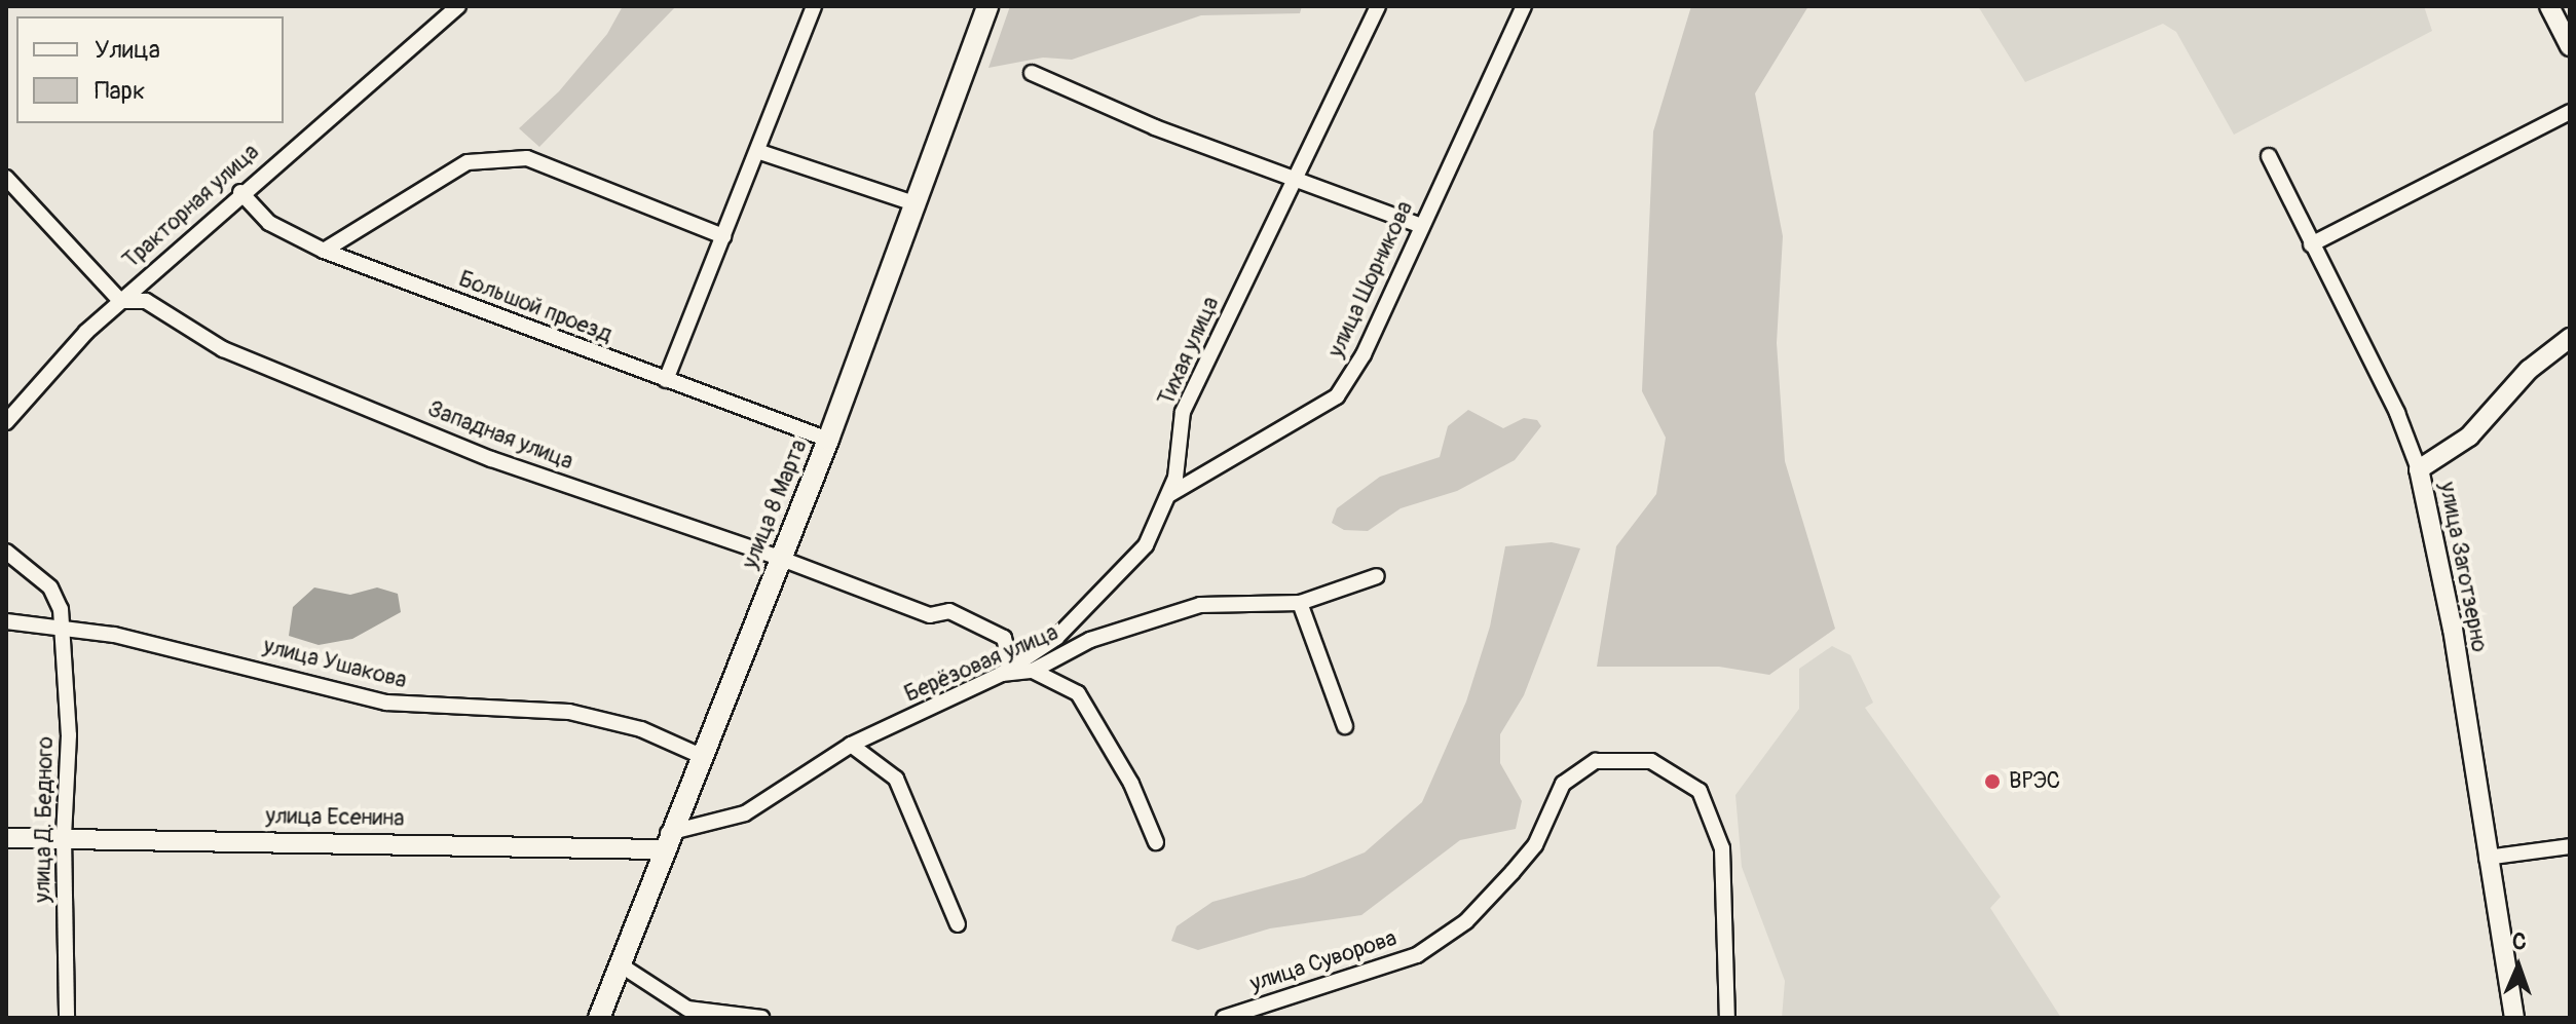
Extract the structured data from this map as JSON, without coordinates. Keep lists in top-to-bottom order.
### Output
{
  "streets": {
    "main road": ["улица 8 Марта"],
    "street": [
      "Тракторная улица",
      "улица Шорникова",
      "Большой проезд",
      "Тихая улица",
      "Западная улица",
      "улица Заготзерно",
      "улица Ушакова",
      "Берёзовая улица",
      "улица Есенина",
      "улица Д. Бедного",
      "улица Суворова"
    ]
  },
  "crossings": [
    ["Тракторная улица", "Большой проезд"],
    ["Тракторная улица", "Западная улица"],
    ["улица Шорникова", "Тихая улица"],
    ["Большой проезд", "улица 8 Марта"],
    ["Тихая улица", "Западная улица"],
    ["Тихая улица", "Берёзовая улица"],
    ["Западная улица", "улица 8 Марта"],
    ["Западная улица", "Берёзовая улица"],
    ["улица 8 Марта", "улица Ушакова"],
    ["улица 8 Марта", "Берёзовая улица"],
    ["улица 8 Марта", "улица Есенина"],
    ["улица Ушакова", "улица Д. Бедного"],
    ["Берёзовая улица", "улица Есенина"],
    ["улица Есенина", "улица Д. Бедного"]
  ],
  "places": ["ВРЭС"],
  "legend": ["Улица", "Парк"],
  "north": "top"
}
